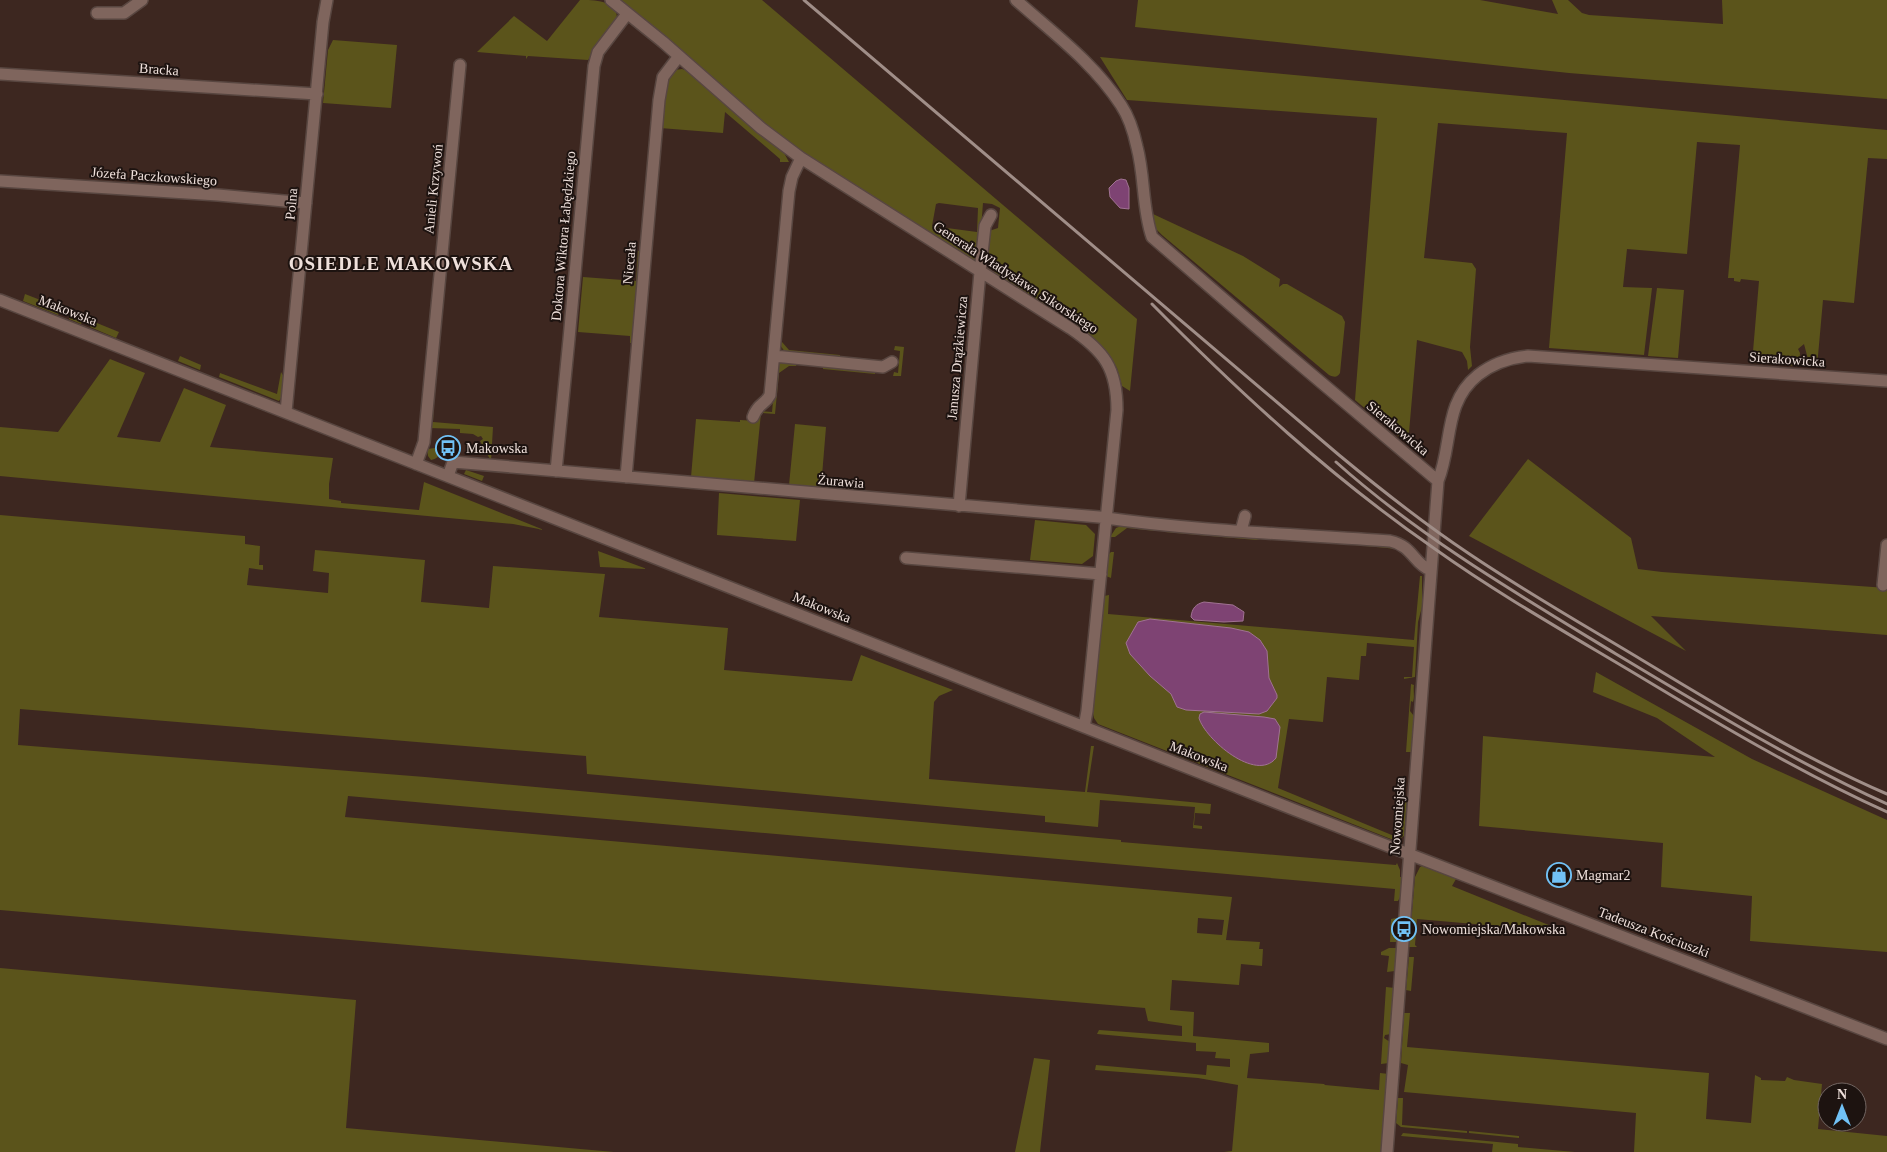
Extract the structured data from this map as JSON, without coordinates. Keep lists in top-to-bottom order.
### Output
{
  "streets": {
    "street": [
      "Bracka",
      "Józefa Paczkowskiego",
      "Anieli Krzywoń",
      "Polna",
      "Doktora Wiktora Łabędzkiego",
      "Niecała",
      "Generała Władysława Sikorskiego",
      "Makowska",
      "Janusza Drążkiewicza",
      "Sierakowicka",
      "Żurawia",
      "Nowomiejska",
      "Tadeusza Kościuszki"
    ]
  },
  "crossings": [
    ["Bracka", "Polna"],
    ["Józefa Paczkowskiego", "Polna"],
    ["Anieli Krzywoń", "Makowska"],
    ["Polna", "Makowska"],
    ["Doktora Wiktora Łabędzkiego", "Generała Władysława Sikorskiego"],
    ["Doktora Wiktora Łabędzkiego", "Żurawia"],
    ["Niecała", "Generała Władysława Sikorskiego"],
    ["Niecała", "Żurawia"],
    ["Generała Władysława Sikorskiego", "Makowska"],
    ["Generała Władysława Sikorskiego", "Janusza Drążkiewicza"],
    ["Generała Władysława Sikorskiego", "Żurawia"],
    ["Makowska", "Żurawia"],
    ["Makowska", "Nowomiejska"],
    ["Makowska", "Tadeusza Kościuszki"],
    ["Janusza Drążkiewicza", "Żurawia"],
    ["Sierakowicka", "Nowomiejska"],
    ["Żurawia", "Nowomiejska"],
    ["Nowomiejska", "Tadeusza Kościuszki"]
  ],
  "districts": ["OSIEDLE MAKOWSKA"],
  "places": {
    "bus stop": ["Makowska", "Nowomiejska/Makowska"],
    "shop": ["Magmar2"]
  },
  "north": "top"
}
